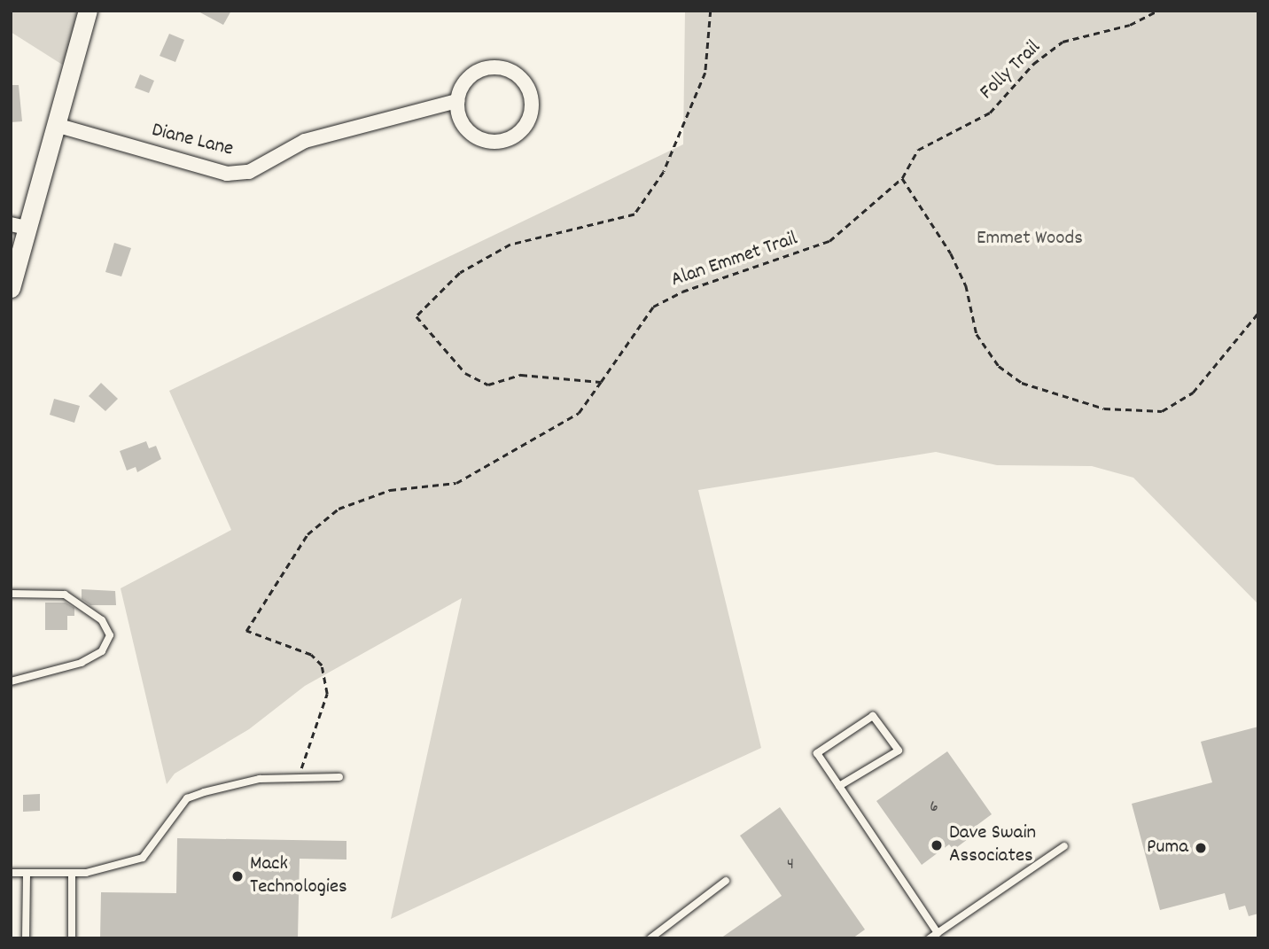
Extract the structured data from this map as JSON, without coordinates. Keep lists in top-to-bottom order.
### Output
{
  "streets": {
    "street": ["Diane Lane"],
    "path": ["Folly Trail", "Alan Emmet Trail"]
  },
  "crossings": [
    ["Folly Trail", "Alan Emmet Trail"]
  ],
  "parks": ["Emmet Woods"],
  "places": ["Dave Swain Associates", "Puma", "Mack Technologies"],
  "house_numbers": ["6", "4"]
}
